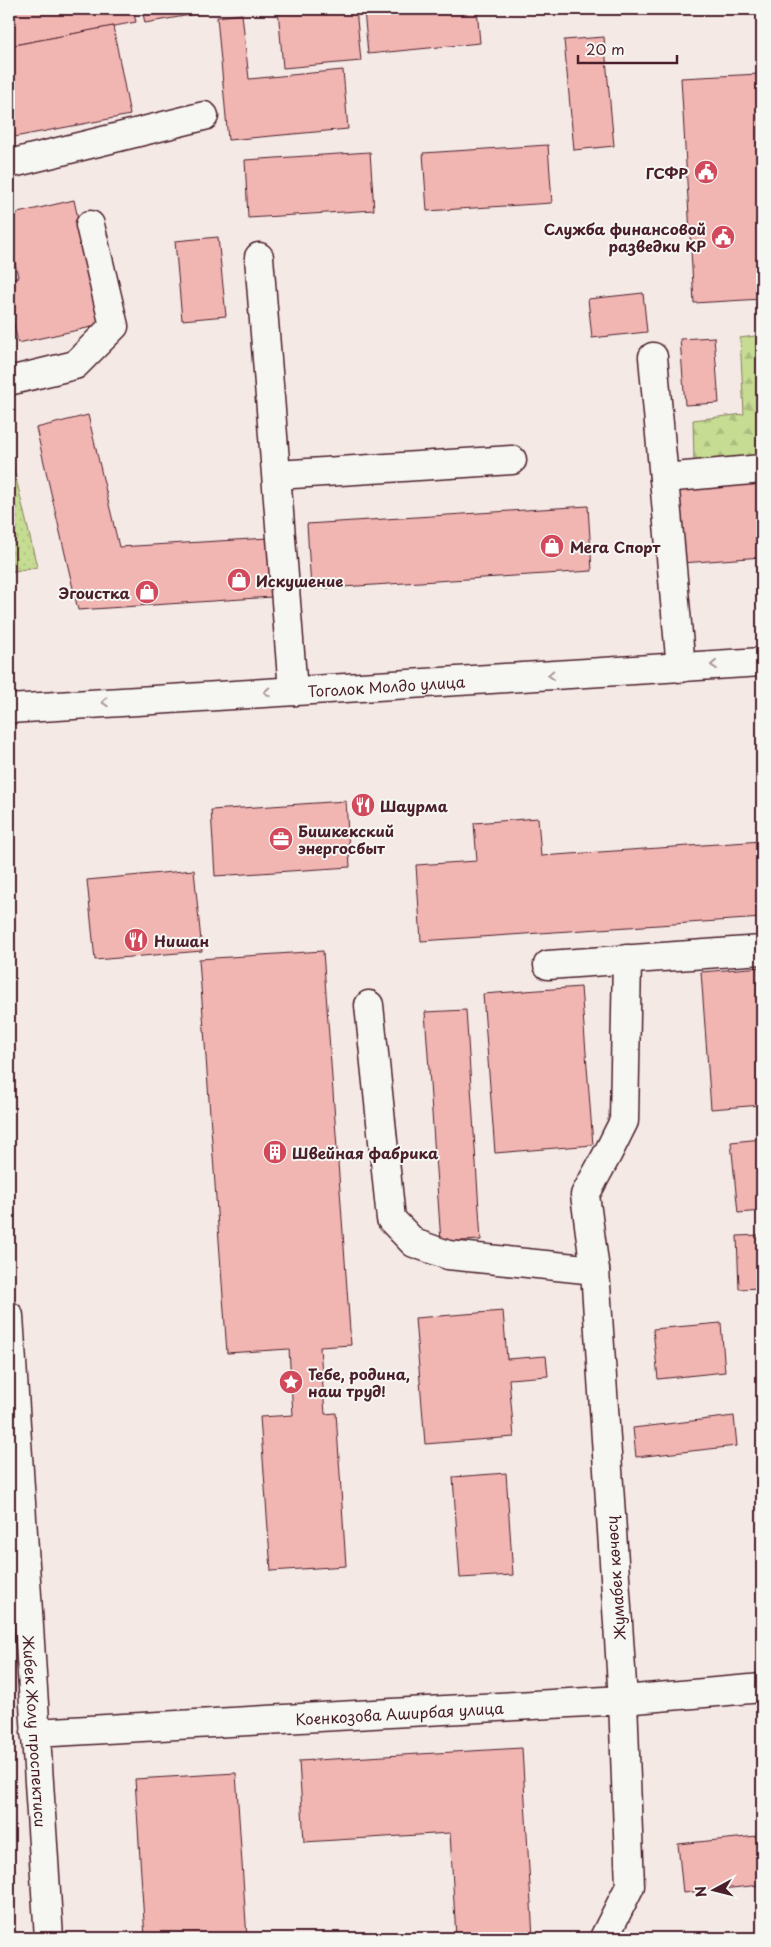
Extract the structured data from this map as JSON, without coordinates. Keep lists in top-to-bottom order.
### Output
{
  "streets": {
    "street": [
      "Тоголок Молдо улица",
      "Жумабек көчөсү",
      "Коенкозова Аширбая улица",
      "Жибек Жолу проспектиси"
    ]
  },
  "crossings": [
    ["Жумабек көчөсү", "Коенкозова Аширбая улица"],
    ["Коенкозова Аширбая улица", "Жибек Жолу проспектиси"]
  ],
  "places": {
    "public building": ["ГСФР", "Служба финансовой разведки КР"],
    "shop": ["Мега Спорт", "Искушение", "Эгоистка"],
    "restaurant": ["Шаурма", "Нишан"],
    "office": ["Бишкекский энергосбыт"],
    "building": ["Швейная фабрика"],
    "place": ["Тебе, родина, наш труд!"]
  },
  "scale_bar": "20 m",
  "north": "left"
}
